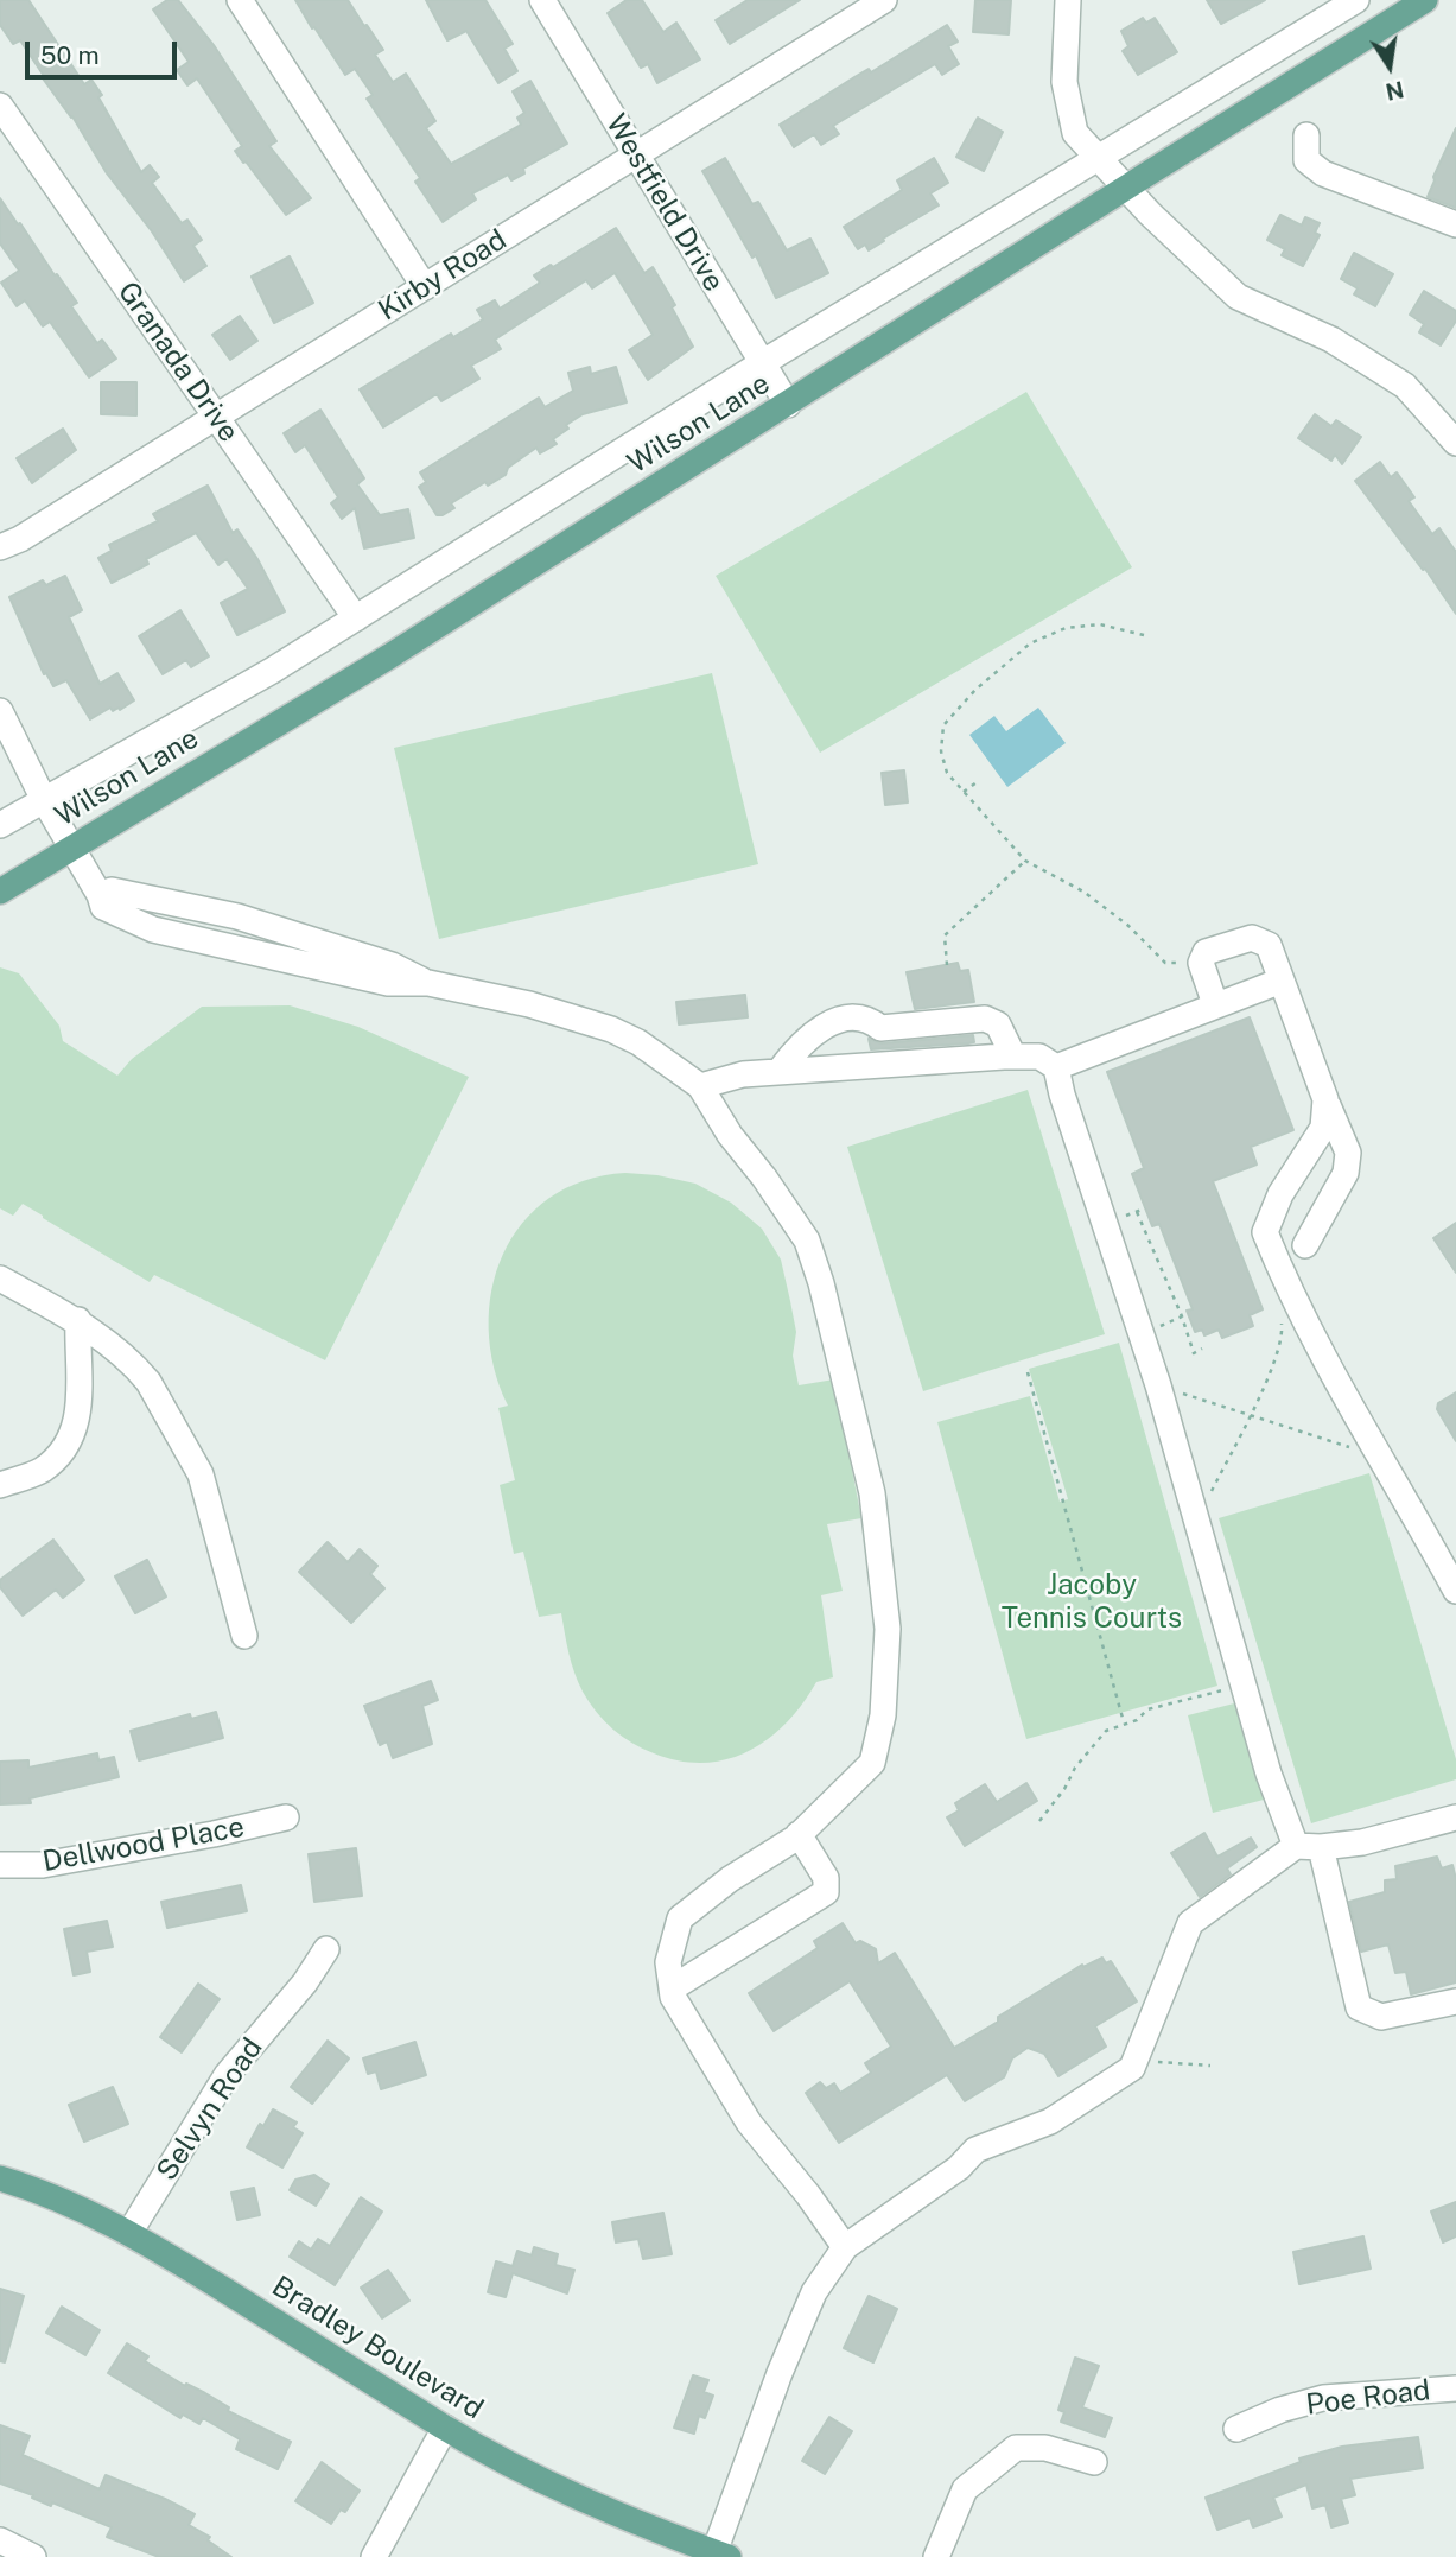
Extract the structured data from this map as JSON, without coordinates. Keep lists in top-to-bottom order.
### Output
{
  "streets": {
    "main road": ["Wilson Lane", "Bradley Boulevard"],
    "street": [
      "Westfield Drive",
      "Kirby Road",
      "Granada Drive",
      "Dellwood Place",
      "Selvyn Road",
      "Poe Road"
    ]
  },
  "crossings": [
    ["Westfield Drive", "Kirby Road"],
    ["Westfield Drive", "Wilson Lane"],
    ["Kirby Road", "Granada Drive"],
    ["Granada Drive", "Wilson Lane"],
    ["Selvyn Road", "Bradley Boulevard"]
  ],
  "parks": ["Jacoby Tennis Courts"],
  "scale_bar": "50 m",
  "north": "bottom"
}
